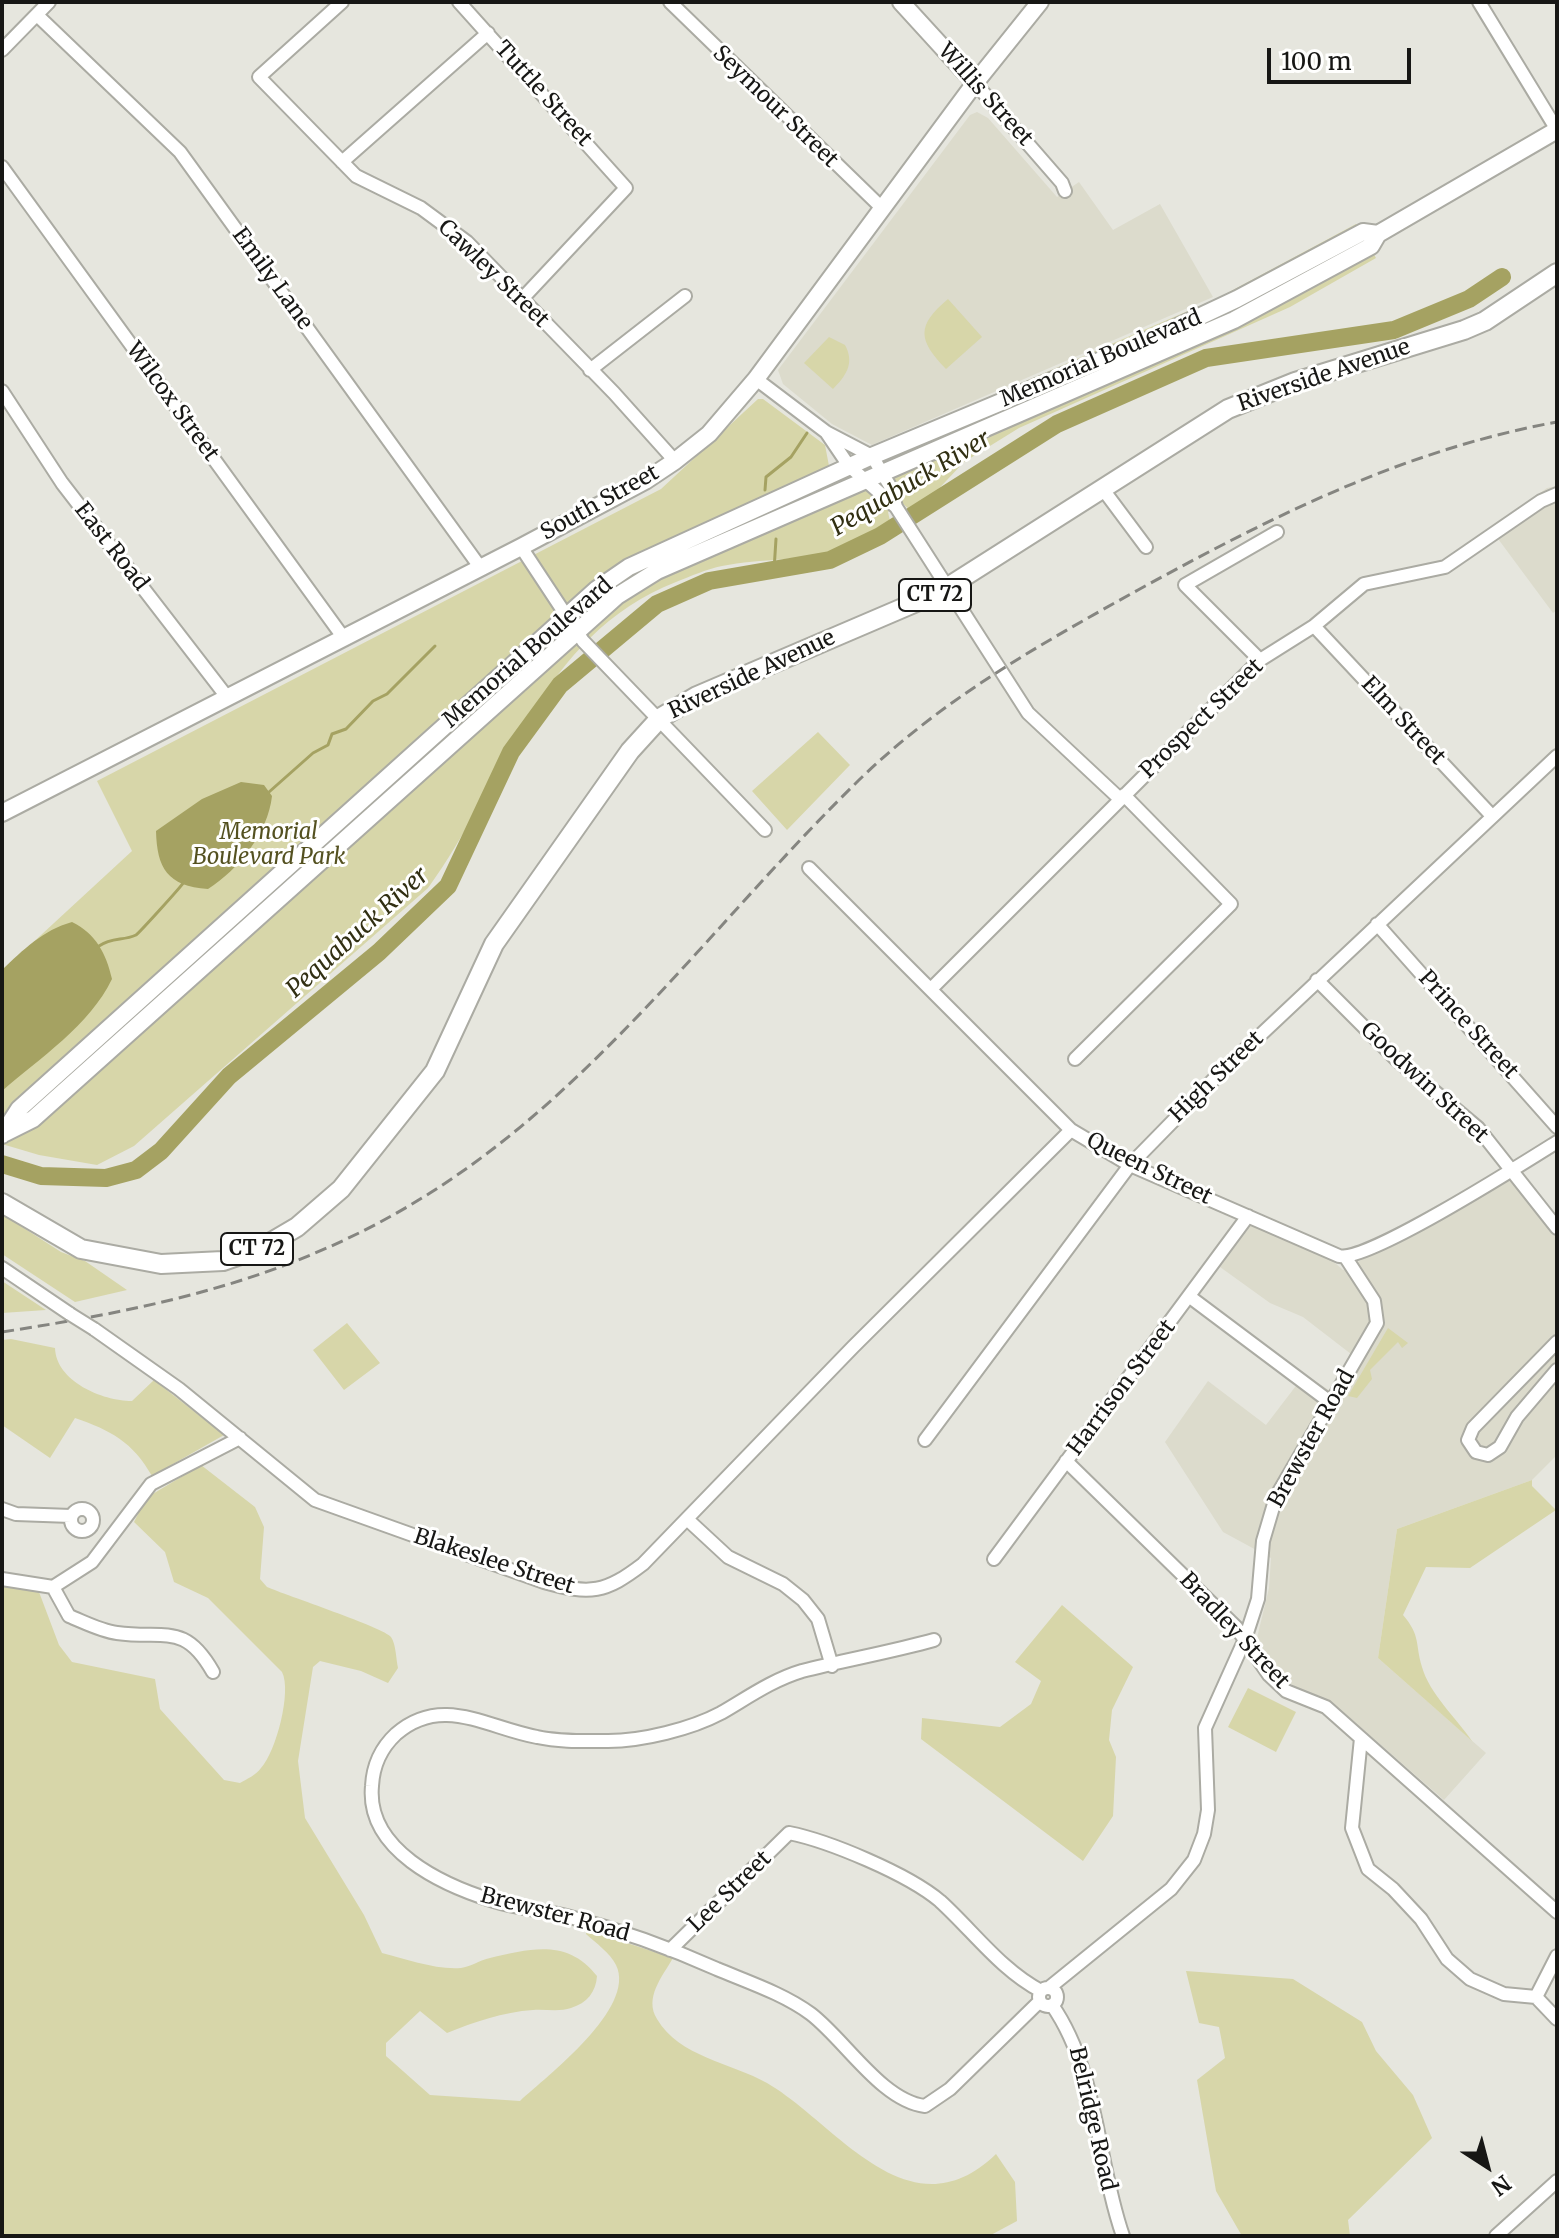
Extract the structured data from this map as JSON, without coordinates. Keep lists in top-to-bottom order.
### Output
{
  "streets": {
    "highway": ["Riverside Avenue", "CT 72"],
    "main road": ["Willis Street", "Memorial Boulevard", "South Street"],
    "street": [
      "Tuttle Street",
      "Seymour Street",
      "Cawley Street",
      "Emily Lane",
      "Wilcox Street",
      "East Road",
      "Prospect Street",
      "Elm Street",
      "Prince Street",
      "High Street",
      "Goodwin Street",
      "Queen Street",
      "Harrison Street",
      "Brewster Road",
      "Blakeslee Street",
      "Bradley Street",
      "Lee Street",
      "Belridge Road"
    ]
  },
  "crossings": [
    ["Tuttle Street", "Cawley Street"],
    ["Willis Street", "South Street"],
    ["Seymour Street", "South Street"],
    ["Cawley Street", "South Street"],
    ["Emily Lane", "South Street"],
    ["Wilcox Street", "South Street"],
    ["South Street", "East Road"],
    ["Prospect Street", "Elm Street"],
    ["Prospect Street", "Queen Street"],
    ["Elm Street", "High Street"],
    ["Prince Street", "High Street"],
    ["High Street", "Goodwin Street"],
    ["High Street", "Queen Street"],
    ["Queen Street", "Harrison Street"],
    ["Queen Street", "Brewster Road"],
    ["Queen Street", "Blakeslee Street"],
    ["Harrison Street", "Bradley Street"],
    ["Brewster Road", "Bradley Street"],
    ["Brewster Road", "Lee Street"],
    ["Brewster Road", "Belridge Road"],
    ["Lee Street", "Belridge Road"]
  ],
  "water": ["Pequabuck River"],
  "parks": ["Memorial Boulevard Park"],
  "scale_bar": "100 m",
  "north": "bottom right"
}
